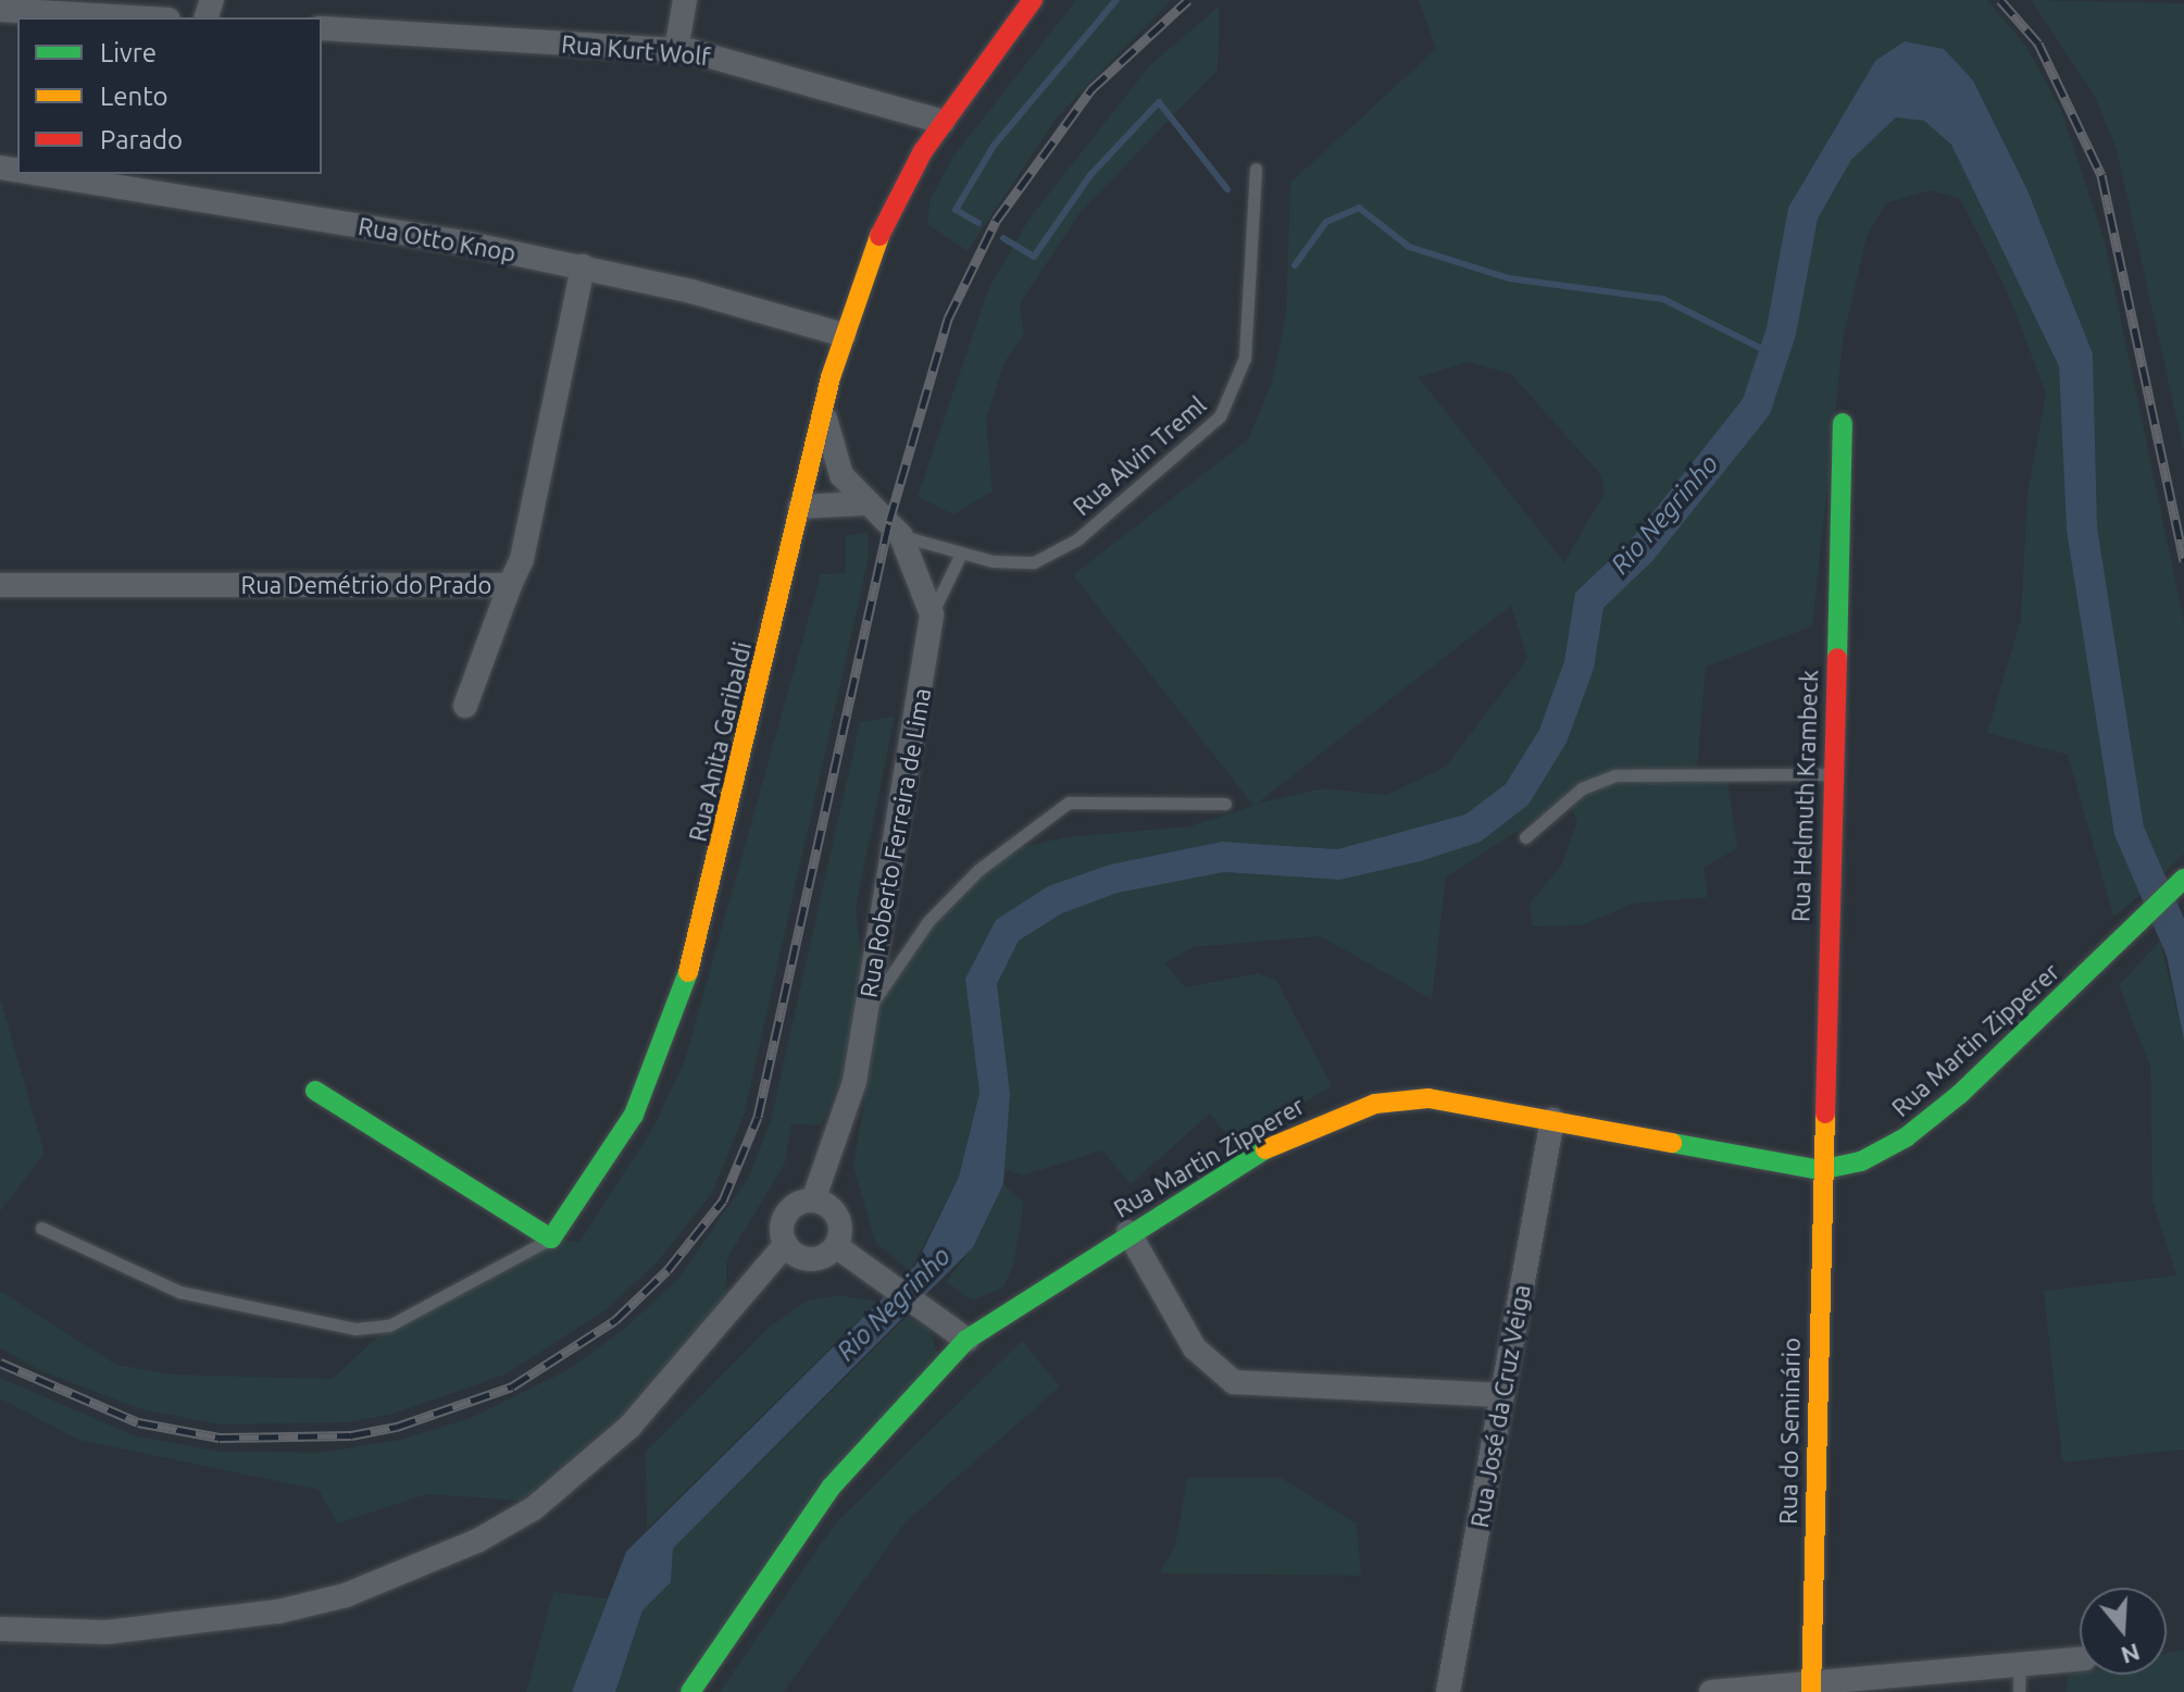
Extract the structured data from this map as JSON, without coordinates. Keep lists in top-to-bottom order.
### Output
{
  "streets": {
    "street": [
      "Rua Kurt Wolf",
      "Rua Otto Knop",
      "Rua Demétrio do Prado",
      "Rua Anita Garibaldi",
      "Rua Helmuth Krambeck",
      "Rua Roberto Ferreira de Lima",
      "Rua Martin Zipperer",
      "Rua José da Cruz Veiga",
      "Rua do Seminário"
    ],
    "lane": ["Rua Alvin Treml"]
  },
  "crossings": [
    ["Rua Kurt Wolf", "Rua Anita Garibaldi"],
    ["Rua Otto Knop", "Rua Demétrio do Prado"],
    ["Rua Otto Knop", "Rua Anita Garibaldi"],
    ["Rua Helmuth Krambeck", "Rua Martin Zipperer"],
    ["Rua Helmuth Krambeck", "Rua do Seminário"],
    ["Rua Martin Zipperer", "Rua José da Cruz Veiga"],
    ["Rua Martin Zipperer", "Rua do Seminário"]
  ],
  "water": ["Rio Negrinho"],
  "legend": ["Livre", "Lento", "Parado"],
  "north": "bottom"
}
